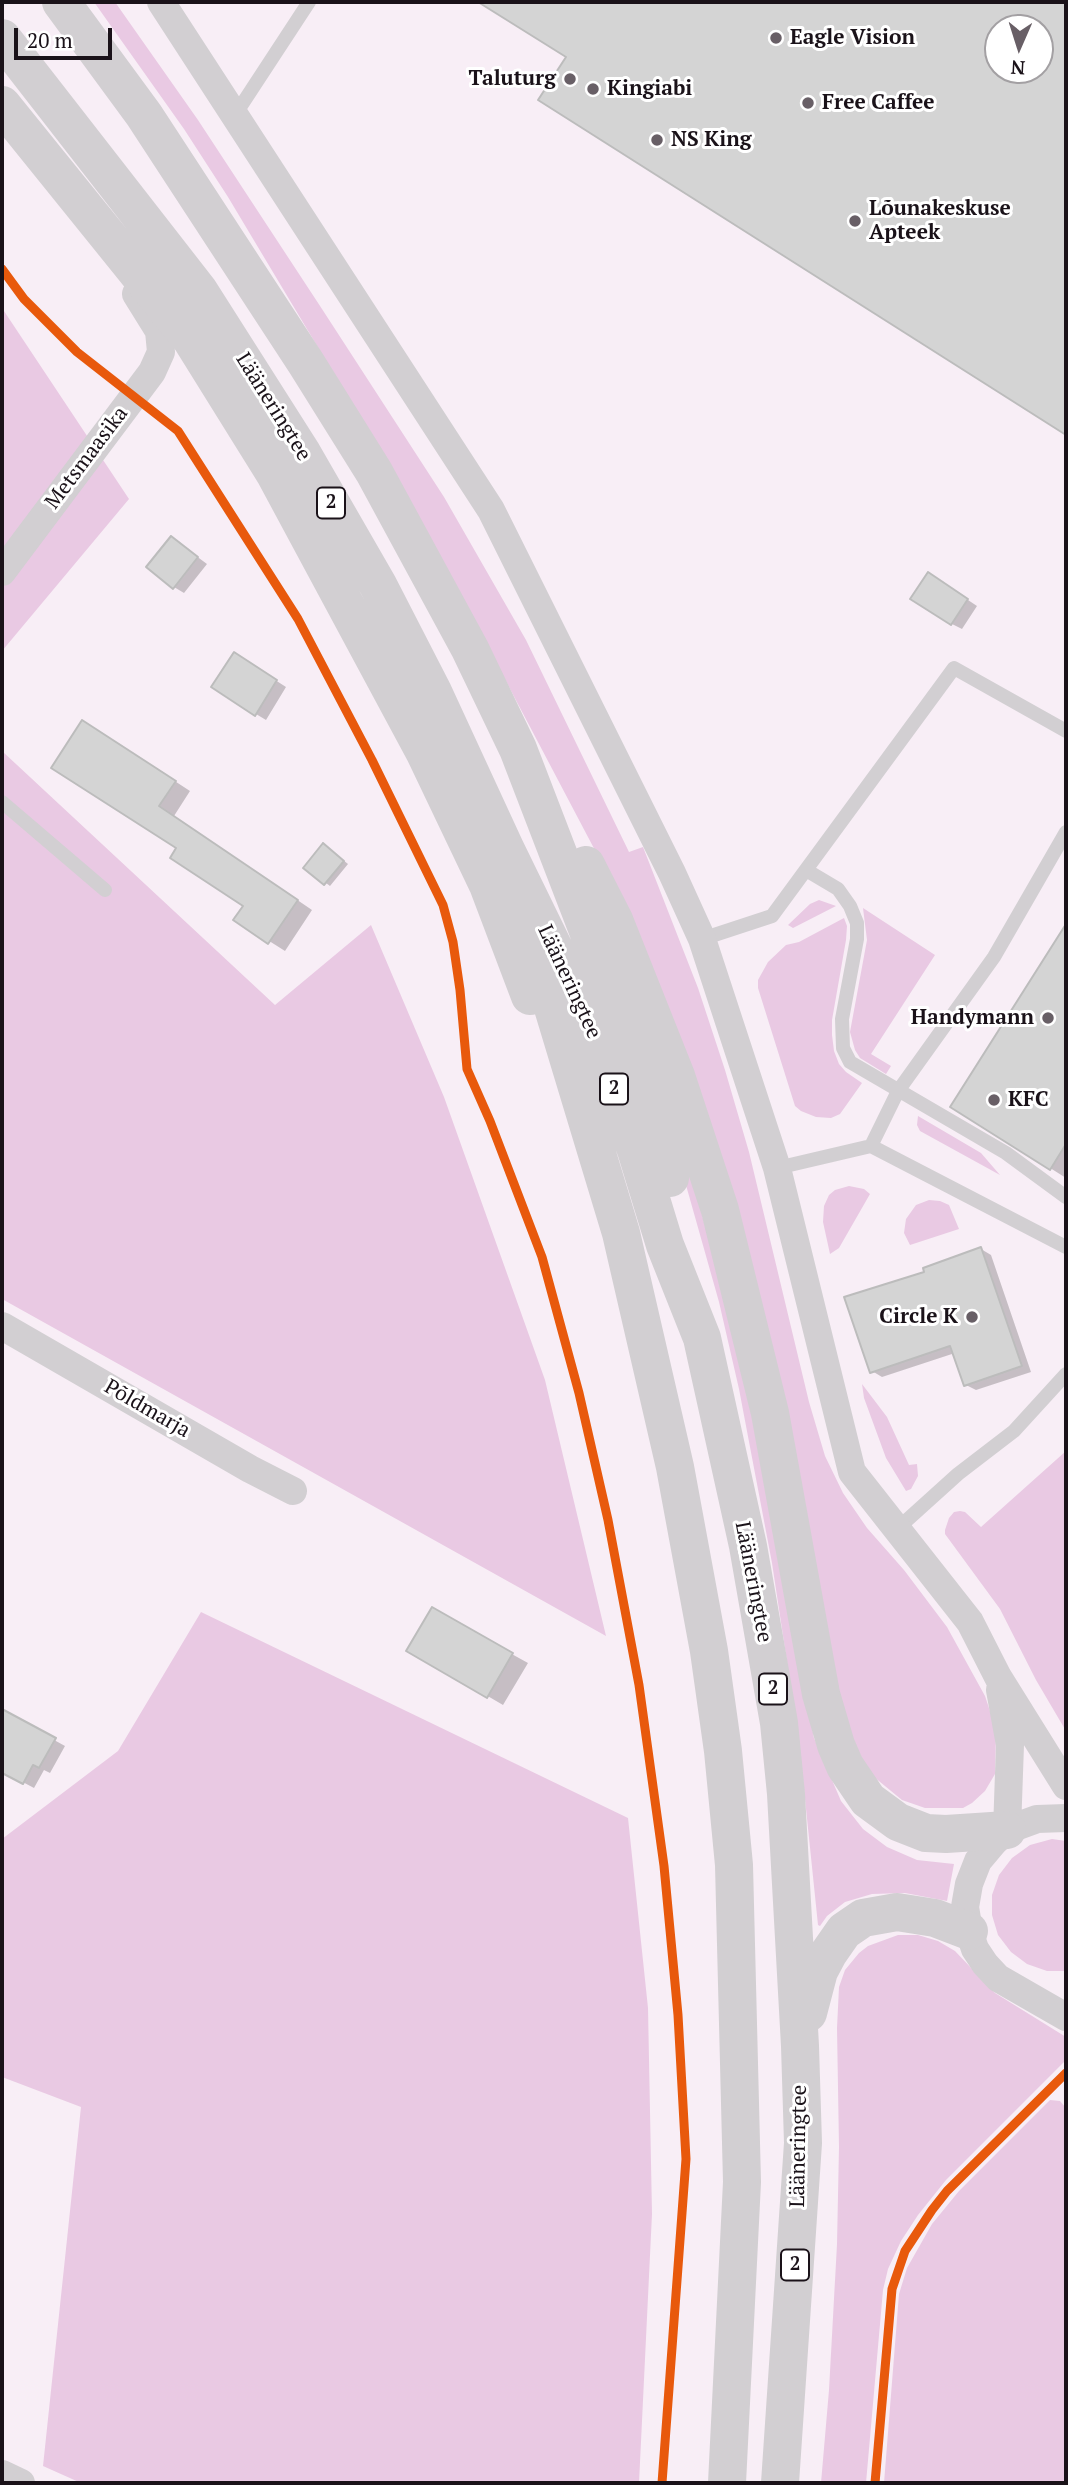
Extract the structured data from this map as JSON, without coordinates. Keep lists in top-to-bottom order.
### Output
{
  "streets": {
    "highway": ["Lääneringtee", "2"],
    "street": ["Metsmaasika", "Põldmarja"]
  },
  "places": [
    "Eagle Vision",
    "Taluturg",
    "Kingiabi",
    "Free Caffee",
    "NS King",
    "Lõunakeskuse Apteek",
    "Handymann",
    "KFC",
    "Circle K"
  ],
  "scale_bar": "20 m",
  "north": "bottom"
}
